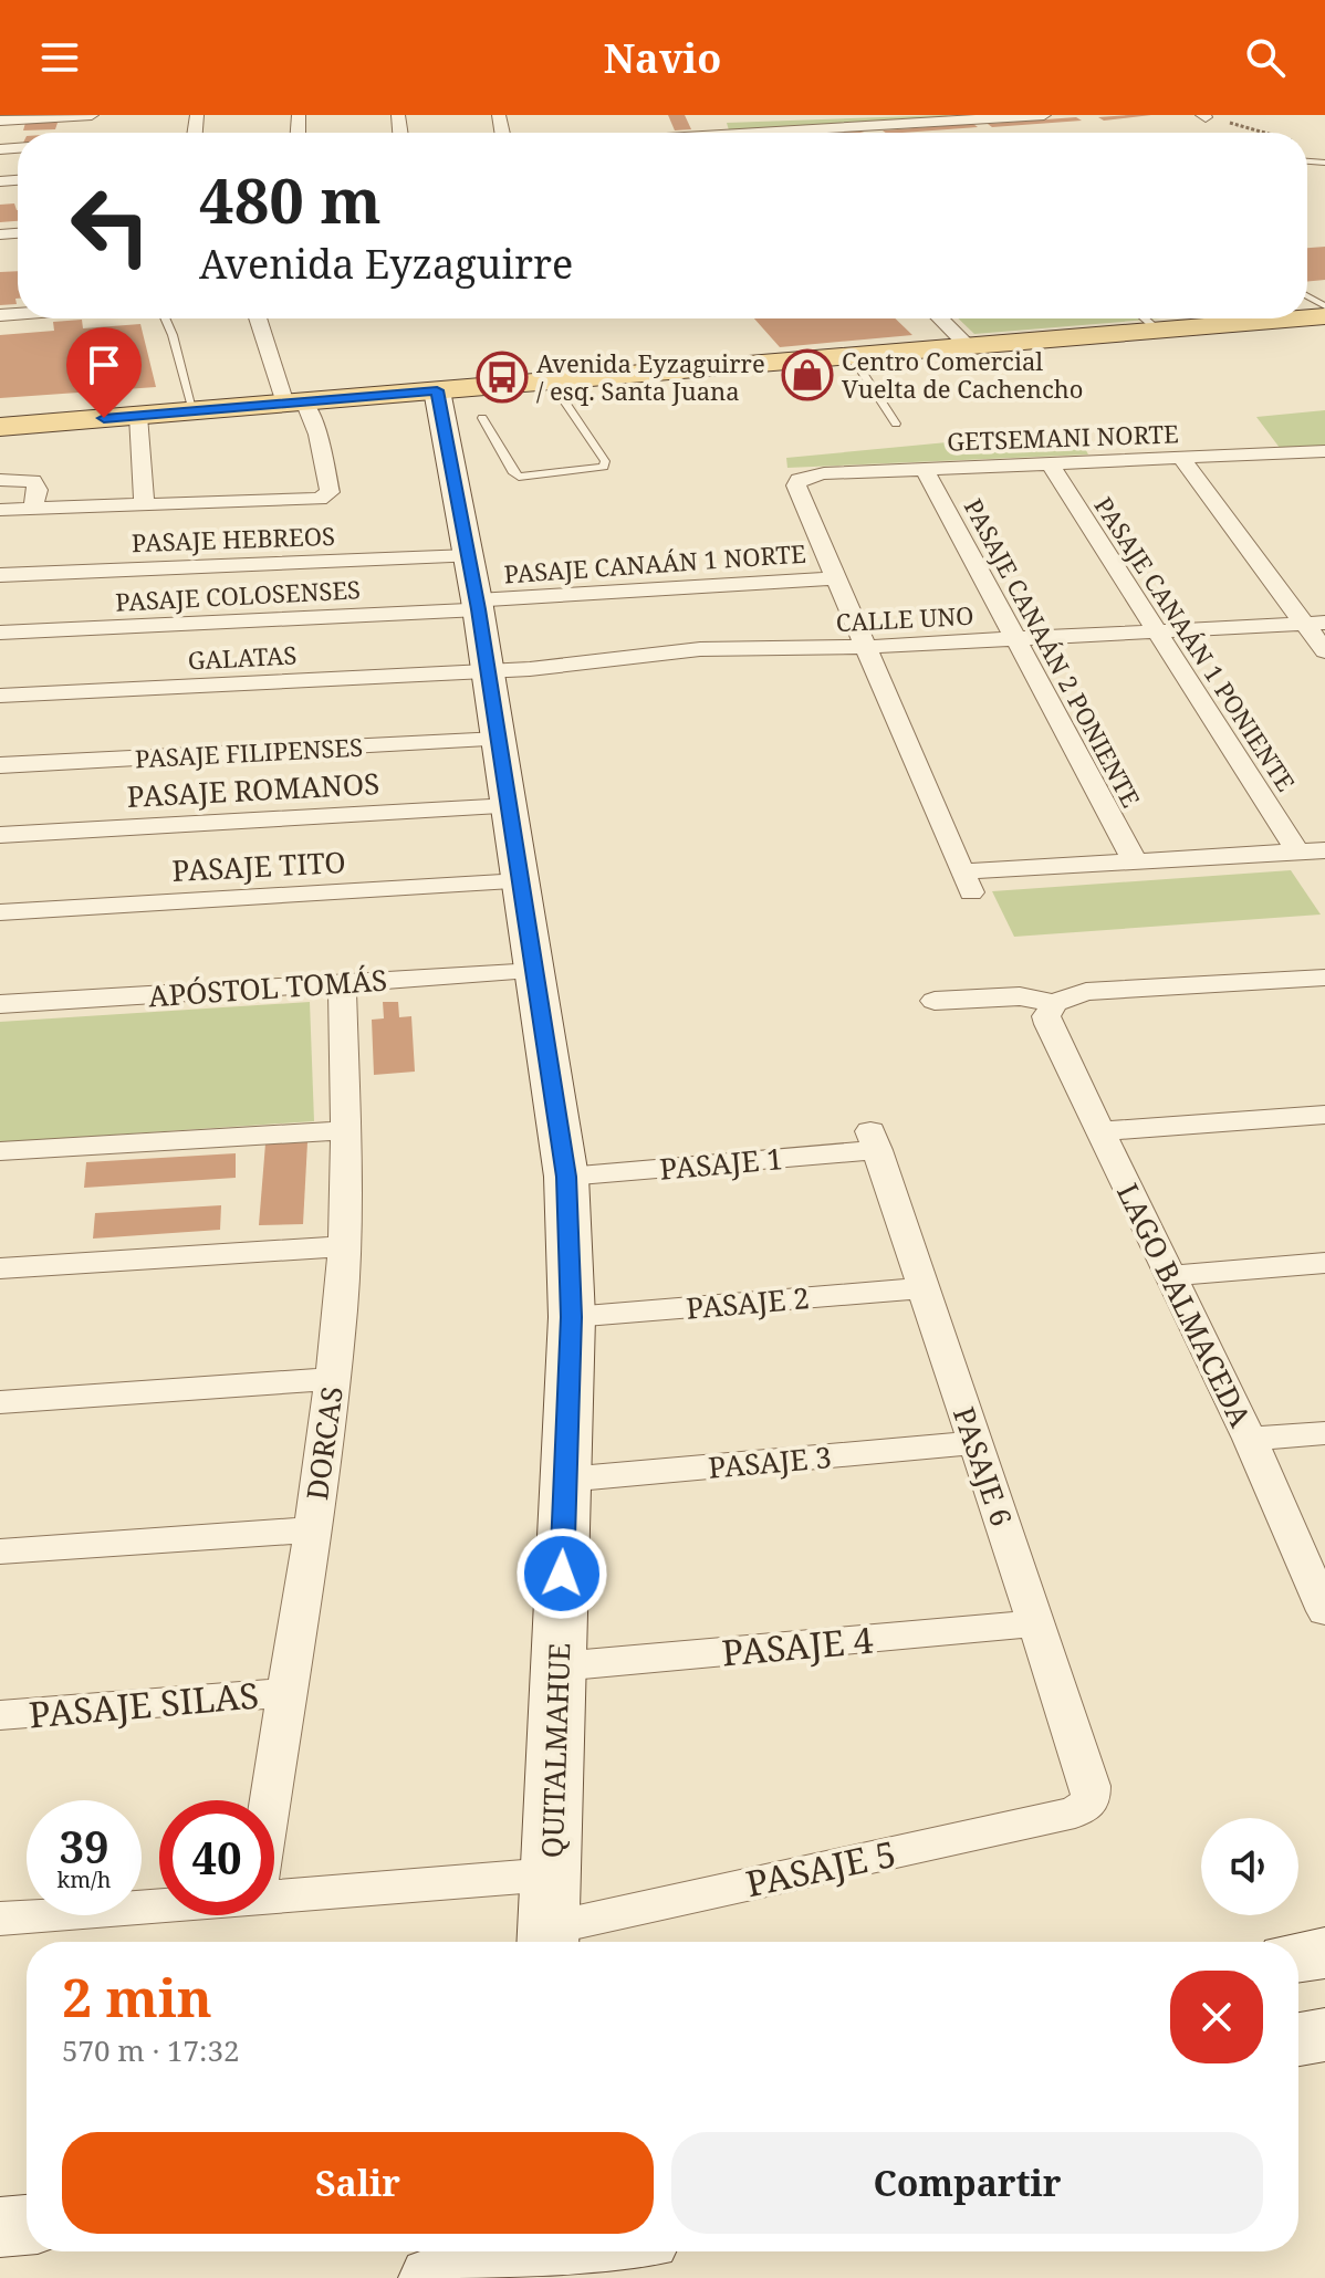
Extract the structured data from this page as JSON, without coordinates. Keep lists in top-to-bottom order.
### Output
{
  "streets": {
    "street": [
      "GETSEMANI NORTE",
      "PASAJE HEBREOS",
      "PASAJE CANAÁN 1 NORTE",
      "PASAJE COLOSENSES",
      "CALLE UNO",
      "PASAJE CANAÁN 1 PONIENTE",
      "PASAJE CANAÁN 2 PONIENTE",
      "GALATAS",
      "PASAJE FILIPENSES",
      "PASAJE ROMANOS",
      "PASAJE TITO",
      "APÓSTOL TOMÁS",
      "PASAJE 1",
      "PASAJE 2",
      "LAGO BALMACEDA",
      "DORCAS",
      "PASAJE 3",
      "PASAJE 6",
      "PASAJE 4",
      "PASAJE SILAS",
      "QUITALMAHUE",
      "PASAJE 5"
    ]
  },
  "crossings": [
    ["GETSEMANI NORTE", "PASAJE CANAÁN 1 NORTE"],
    ["GETSEMANI NORTE", "PASAJE CANAÁN 1 PONIENTE"],
    ["GETSEMANI NORTE", "PASAJE CANAÁN 2 PONIENTE"],
    ["PASAJE HEBREOS", "QUITALMAHUE"],
    ["PASAJE CANAÁN 1 NORTE", "PASAJE COLOSENSES"],
    ["PASAJE CANAÁN 1 NORTE", "QUITALMAHUE"],
    ["PASAJE COLOSENSES", "QUITALMAHUE"],
    ["CALLE UNO", "PASAJE CANAÁN 1 PONIENTE"],
    ["CALLE UNO", "PASAJE CANAÁN 2 PONIENTE"],
    ["CALLE UNO", "GALATAS"],
    ["CALLE UNO", "QUITALMAHUE"],
    ["GALATAS", "QUITALMAHUE"],
    ["PASAJE FILIPENSES", "QUITALMAHUE"],
    ["PASAJE ROMANOS", "QUITALMAHUE"],
    ["PASAJE TITO", "QUITALMAHUE"],
    ["APÓSTOL TOMÁS", "DORCAS"],
    ["APÓSTOL TOMÁS", "QUITALMAHUE"],
    ["PASAJE 1", "PASAJE 6"],
    ["PASAJE 1", "QUITALMAHUE"],
    ["PASAJE 2", "PASAJE 6"],
    ["PASAJE 2", "QUITALMAHUE"],
    ["DORCAS", "PASAJE SILAS"],
    ["PASAJE 3", "PASAJE 6"],
    ["PASAJE 3", "QUITALMAHUE"],
    ["PASAJE 6", "PASAJE 4"],
    ["PASAJE 6", "PASAJE 5"],
    ["PASAJE 4", "QUITALMAHUE"],
    ["QUITALMAHUE", "PASAJE 5"]
  ],
  "places": {
    "shop": ["Centro Comercial Vuelta de Cachencho"],
    "bus stop": ["Avenida Eyzaguirre / esq. Santa Juana"]
  },
  "page": {
    "header": "Navio",
    "turn": ["480 m", "Avenida Eyzaguirre"],
    "speed": "39 km/h",
    "limit": "40",
    "heading": ["2 min", "570 m · 17:32"],
    "buttons": ["Salir", "Compartir"]
  }
}
